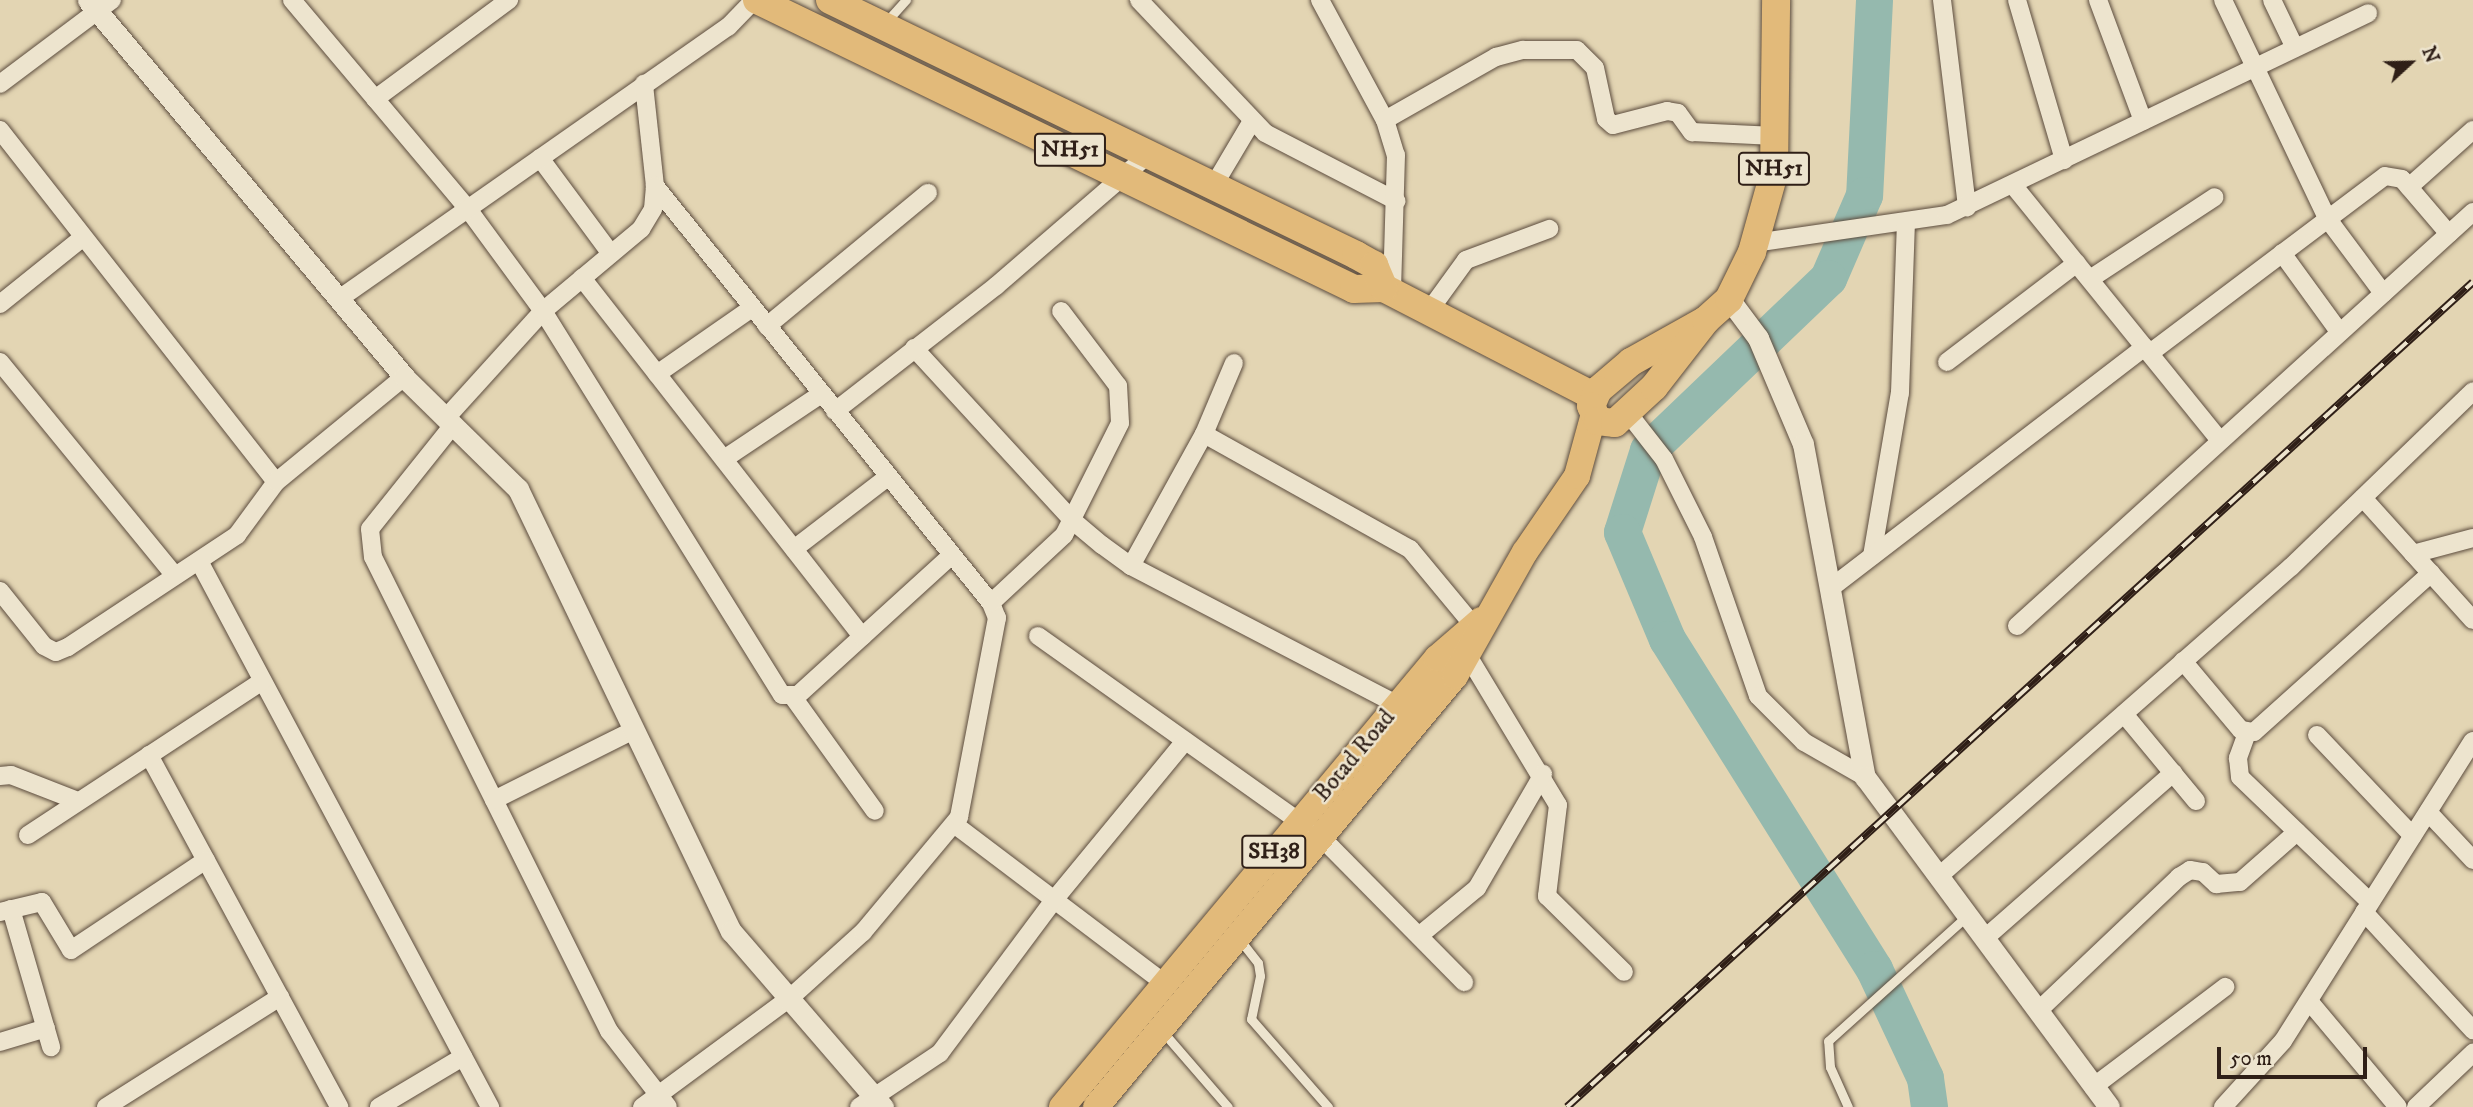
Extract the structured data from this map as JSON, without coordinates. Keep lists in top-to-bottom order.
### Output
{
  "streets": {
    "highway": ["NH51"],
    "main road": ["Botad Road", "SH38"]
  },
  "crossings": [
    ["NH51", "Botad Road"]
  ],
  "scale_bar": "50 m",
  "north": "right"
}
